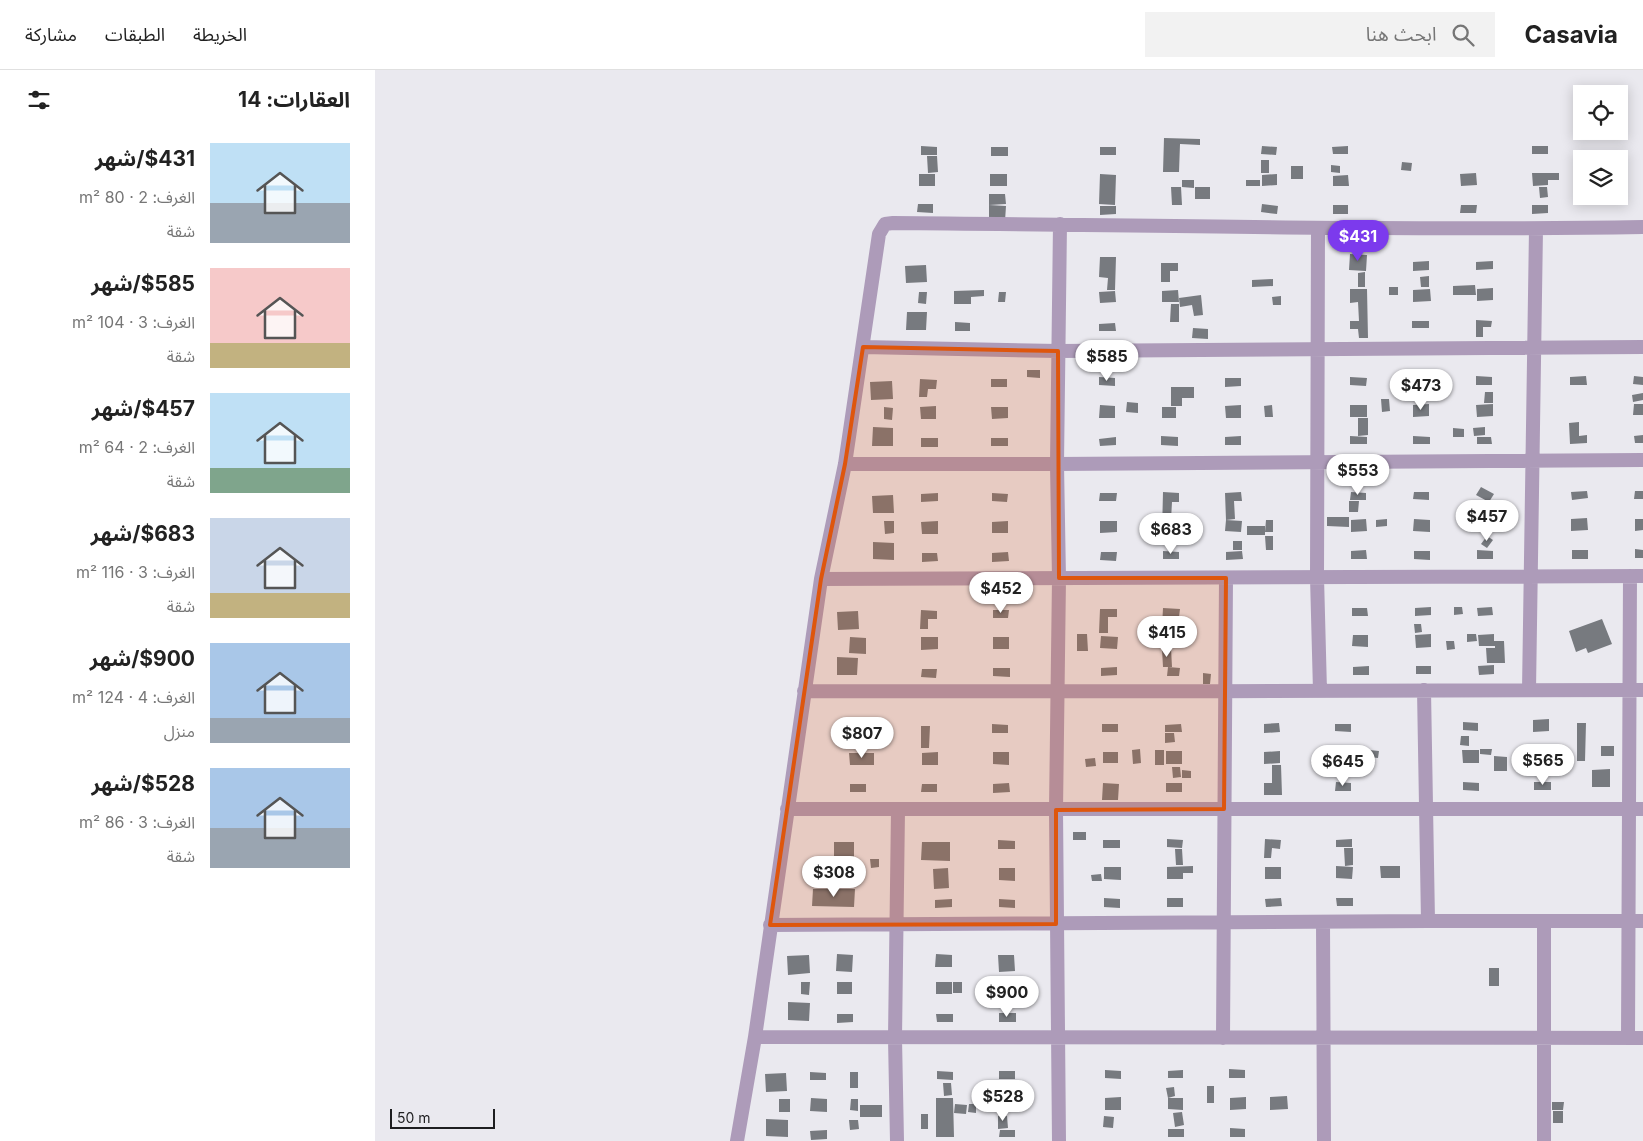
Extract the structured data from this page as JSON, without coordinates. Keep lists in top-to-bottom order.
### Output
{
  "scale_bar": "50 m",
  "page": {
    "header": "Casavia",
    "search": "ابحث هنا",
    "nav": ["الخريطة", "الطبقات", "مشاركة"],
    "heading": "العقارات: 14",
    "list": [
      {
        "name": "$431/شهر",
        "note": "الغرف: 2 · 80 m² · شقة"
      },
      {
        "name": "$585/شهر",
        "note": "الغرف: 3 · 104 m² · شقة"
      },
      {
        "name": "$457/شهر",
        "note": "الغرف: 2 · 64 m² · شقة"
      },
      {
        "name": "$683/شهر",
        "note": "الغرف: 3 · 116 m² · شقة"
      },
      {
        "name": "$900/شهر",
        "note": "الغرف: 4 · 124 m² · منزل"
      },
      {
        "name": "$528/شهر",
        "note": "الغرف: 3 · 86 m² · شقة"
      }
    ],
    "price": [
      "$431",
      "$585",
      "$473",
      "$553",
      "$457",
      "$683",
      "$452",
      "$415",
      "$807",
      "$565",
      "$645",
      "$308",
      "$900",
      "$528"
    ],
    "scale": "50 m"
  }
}
